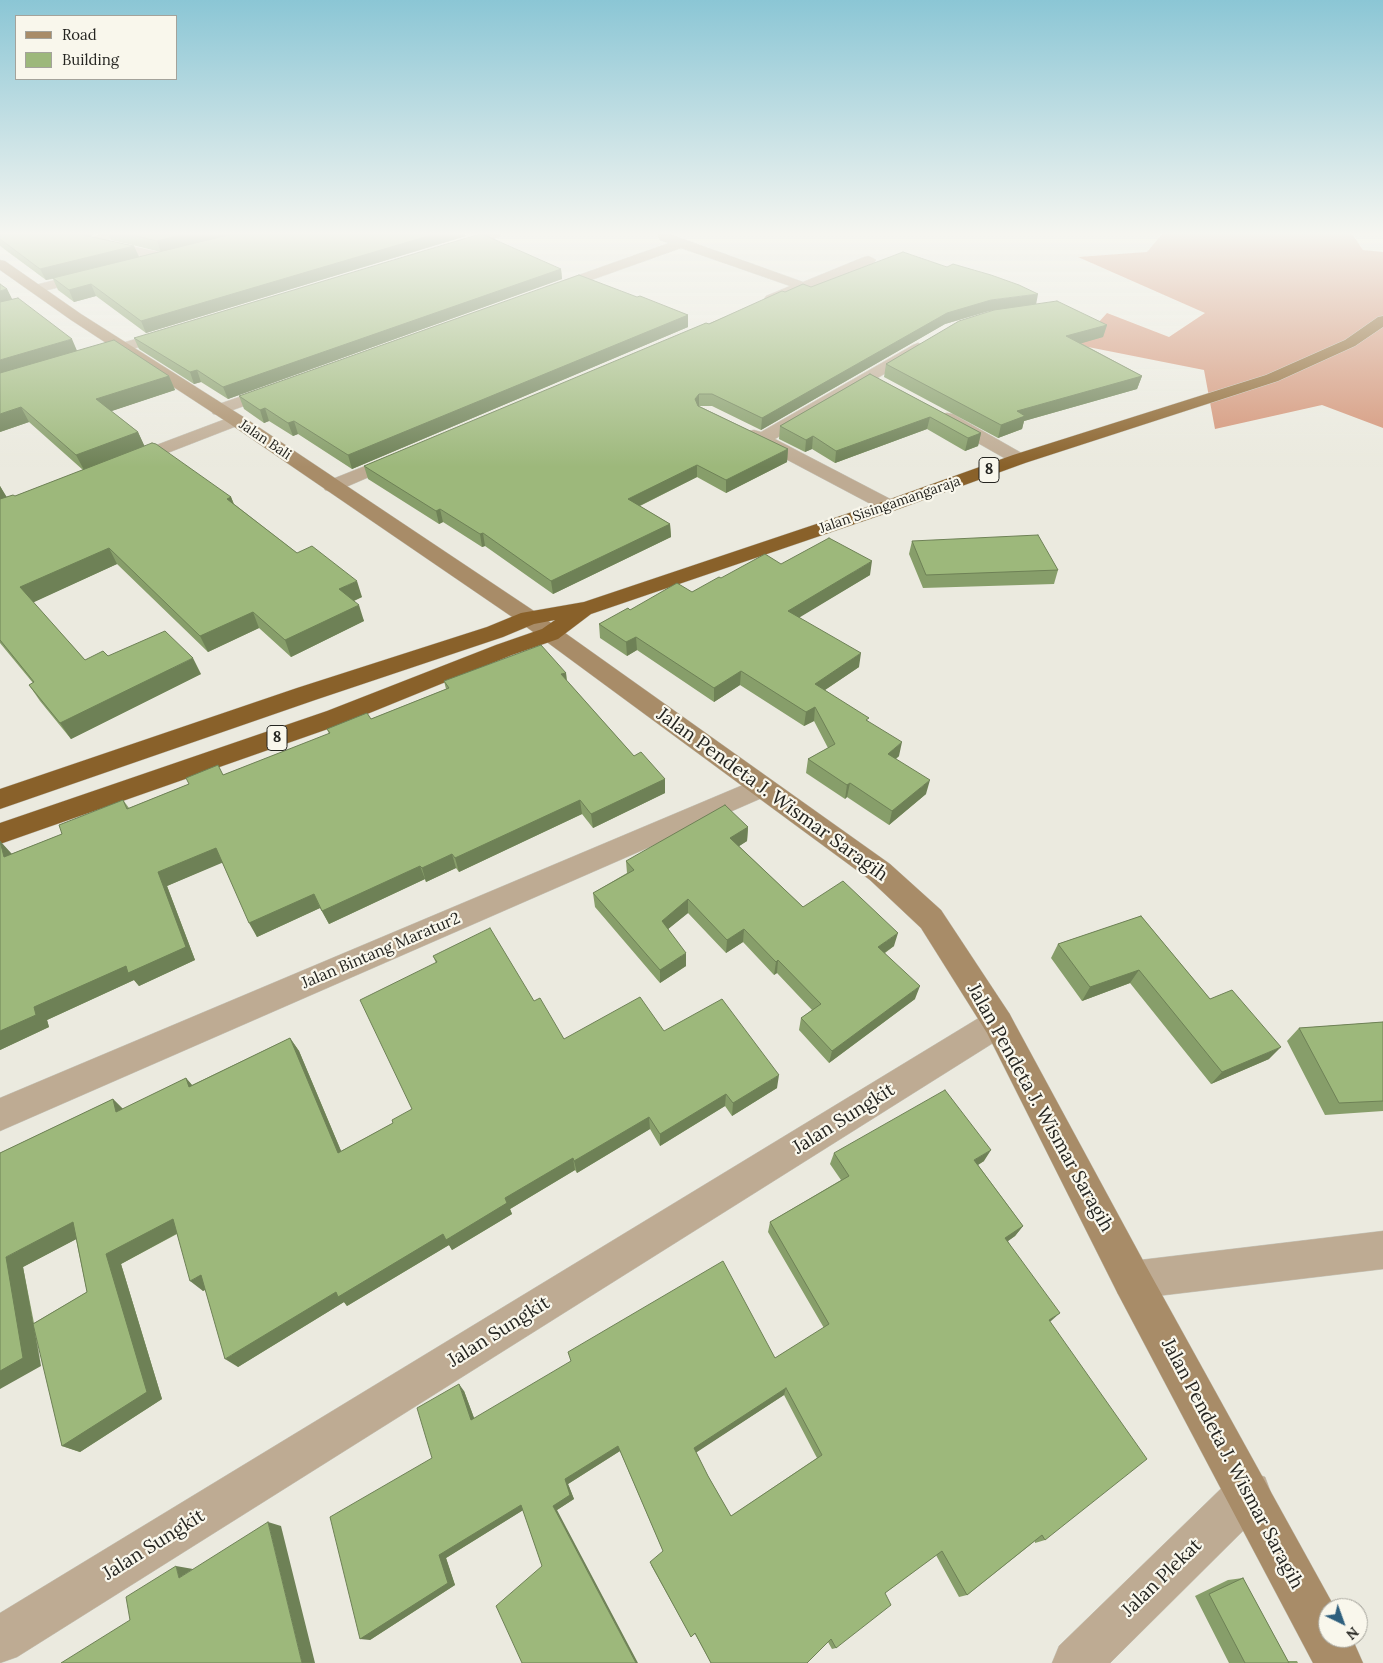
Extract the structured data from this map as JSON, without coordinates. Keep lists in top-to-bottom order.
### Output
{
  "streets": {
    "highway": ["8", "Jalan Sisingamangaraja"],
    "street": [
      "Jalan Bali",
      "Jalan Pendeta J. Wismar Saragih",
      "Jalan Bintang Maratur2",
      "Jalan Sungkit",
      "Jalan Plekat"
    ]
  },
  "crossings": [
    ["Jalan Bali", "8"],
    ["Jalan Bali", "Jalan Sisingamangaraja"],
    ["Jalan Bali", "Jalan Pendeta J. Wismar Saragih"],
    ["8", "Jalan Sisingamangaraja"],
    ["8", "Jalan Pendeta J. Wismar Saragih"],
    ["Jalan Sisingamangaraja", "Jalan Pendeta J. Wismar Saragih"],
    ["Jalan Pendeta J. Wismar Saragih", "Jalan Bintang Maratur2"],
    ["Jalan Pendeta J. Wismar Saragih", "Jalan Sungkit"],
    ["Jalan Pendeta J. Wismar Saragih", "Jalan Plekat"]
  ],
  "legend": ["Road", "Building"],
  "north": "bottom right"
}
